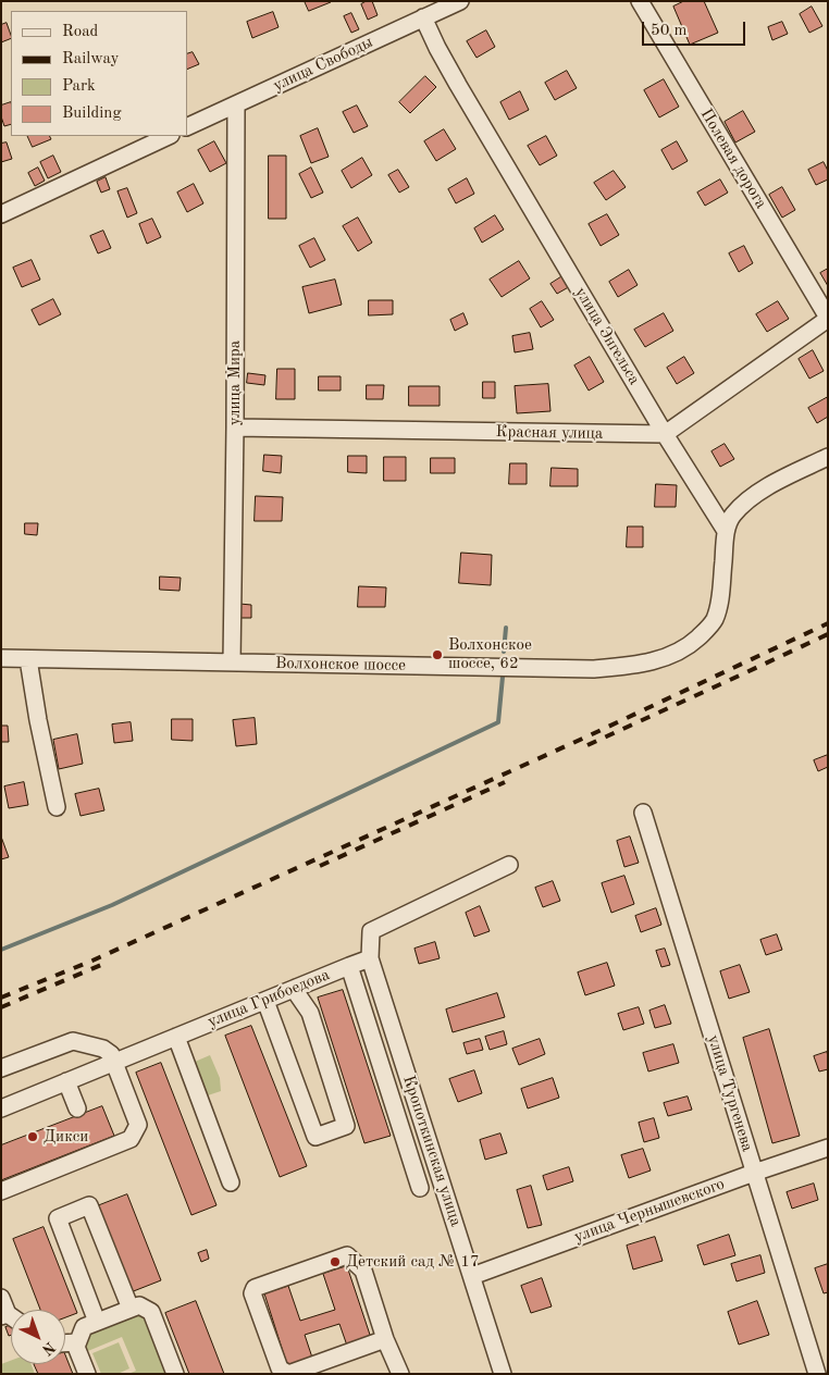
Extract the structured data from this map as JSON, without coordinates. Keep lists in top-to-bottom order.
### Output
{
  "streets": {
    "street": [
      "улица Свободы",
      "Полевая дорога",
      "улица Энгельса",
      "улица Мира",
      "Красная улица",
      "Волхонское шоссе",
      "улица Грибоедова",
      "улица Тургенева",
      "Кропоткинская улица",
      "улица Чернышевского"
    ]
  },
  "crossings": [
    ["улица Свободы", "улица Энгельса"],
    ["улица Свободы", "улица Мира"],
    ["улица Энгельса", "Красная улица"],
    ["улица Энгельса", "Волхонское шоссе"],
    ["улица Мира", "Красная улица"],
    ["улица Мира", "Волхонское шоссе"],
    ["улица Грибоедова", "Кропоткинская улица"],
    ["улица Тургенева", "улица Чернышевского"],
    ["Кропоткинская улица", "улица Чернышевского"]
  ],
  "places": ["Волхонское шоссе, 62", "Дикси", "Детский сад № 17"],
  "legend": [
    "Road",
    "Railway",
    "Park",
    "Building"
  ],
  "scale_bar": "50 m",
  "north": "bottom right"
}
